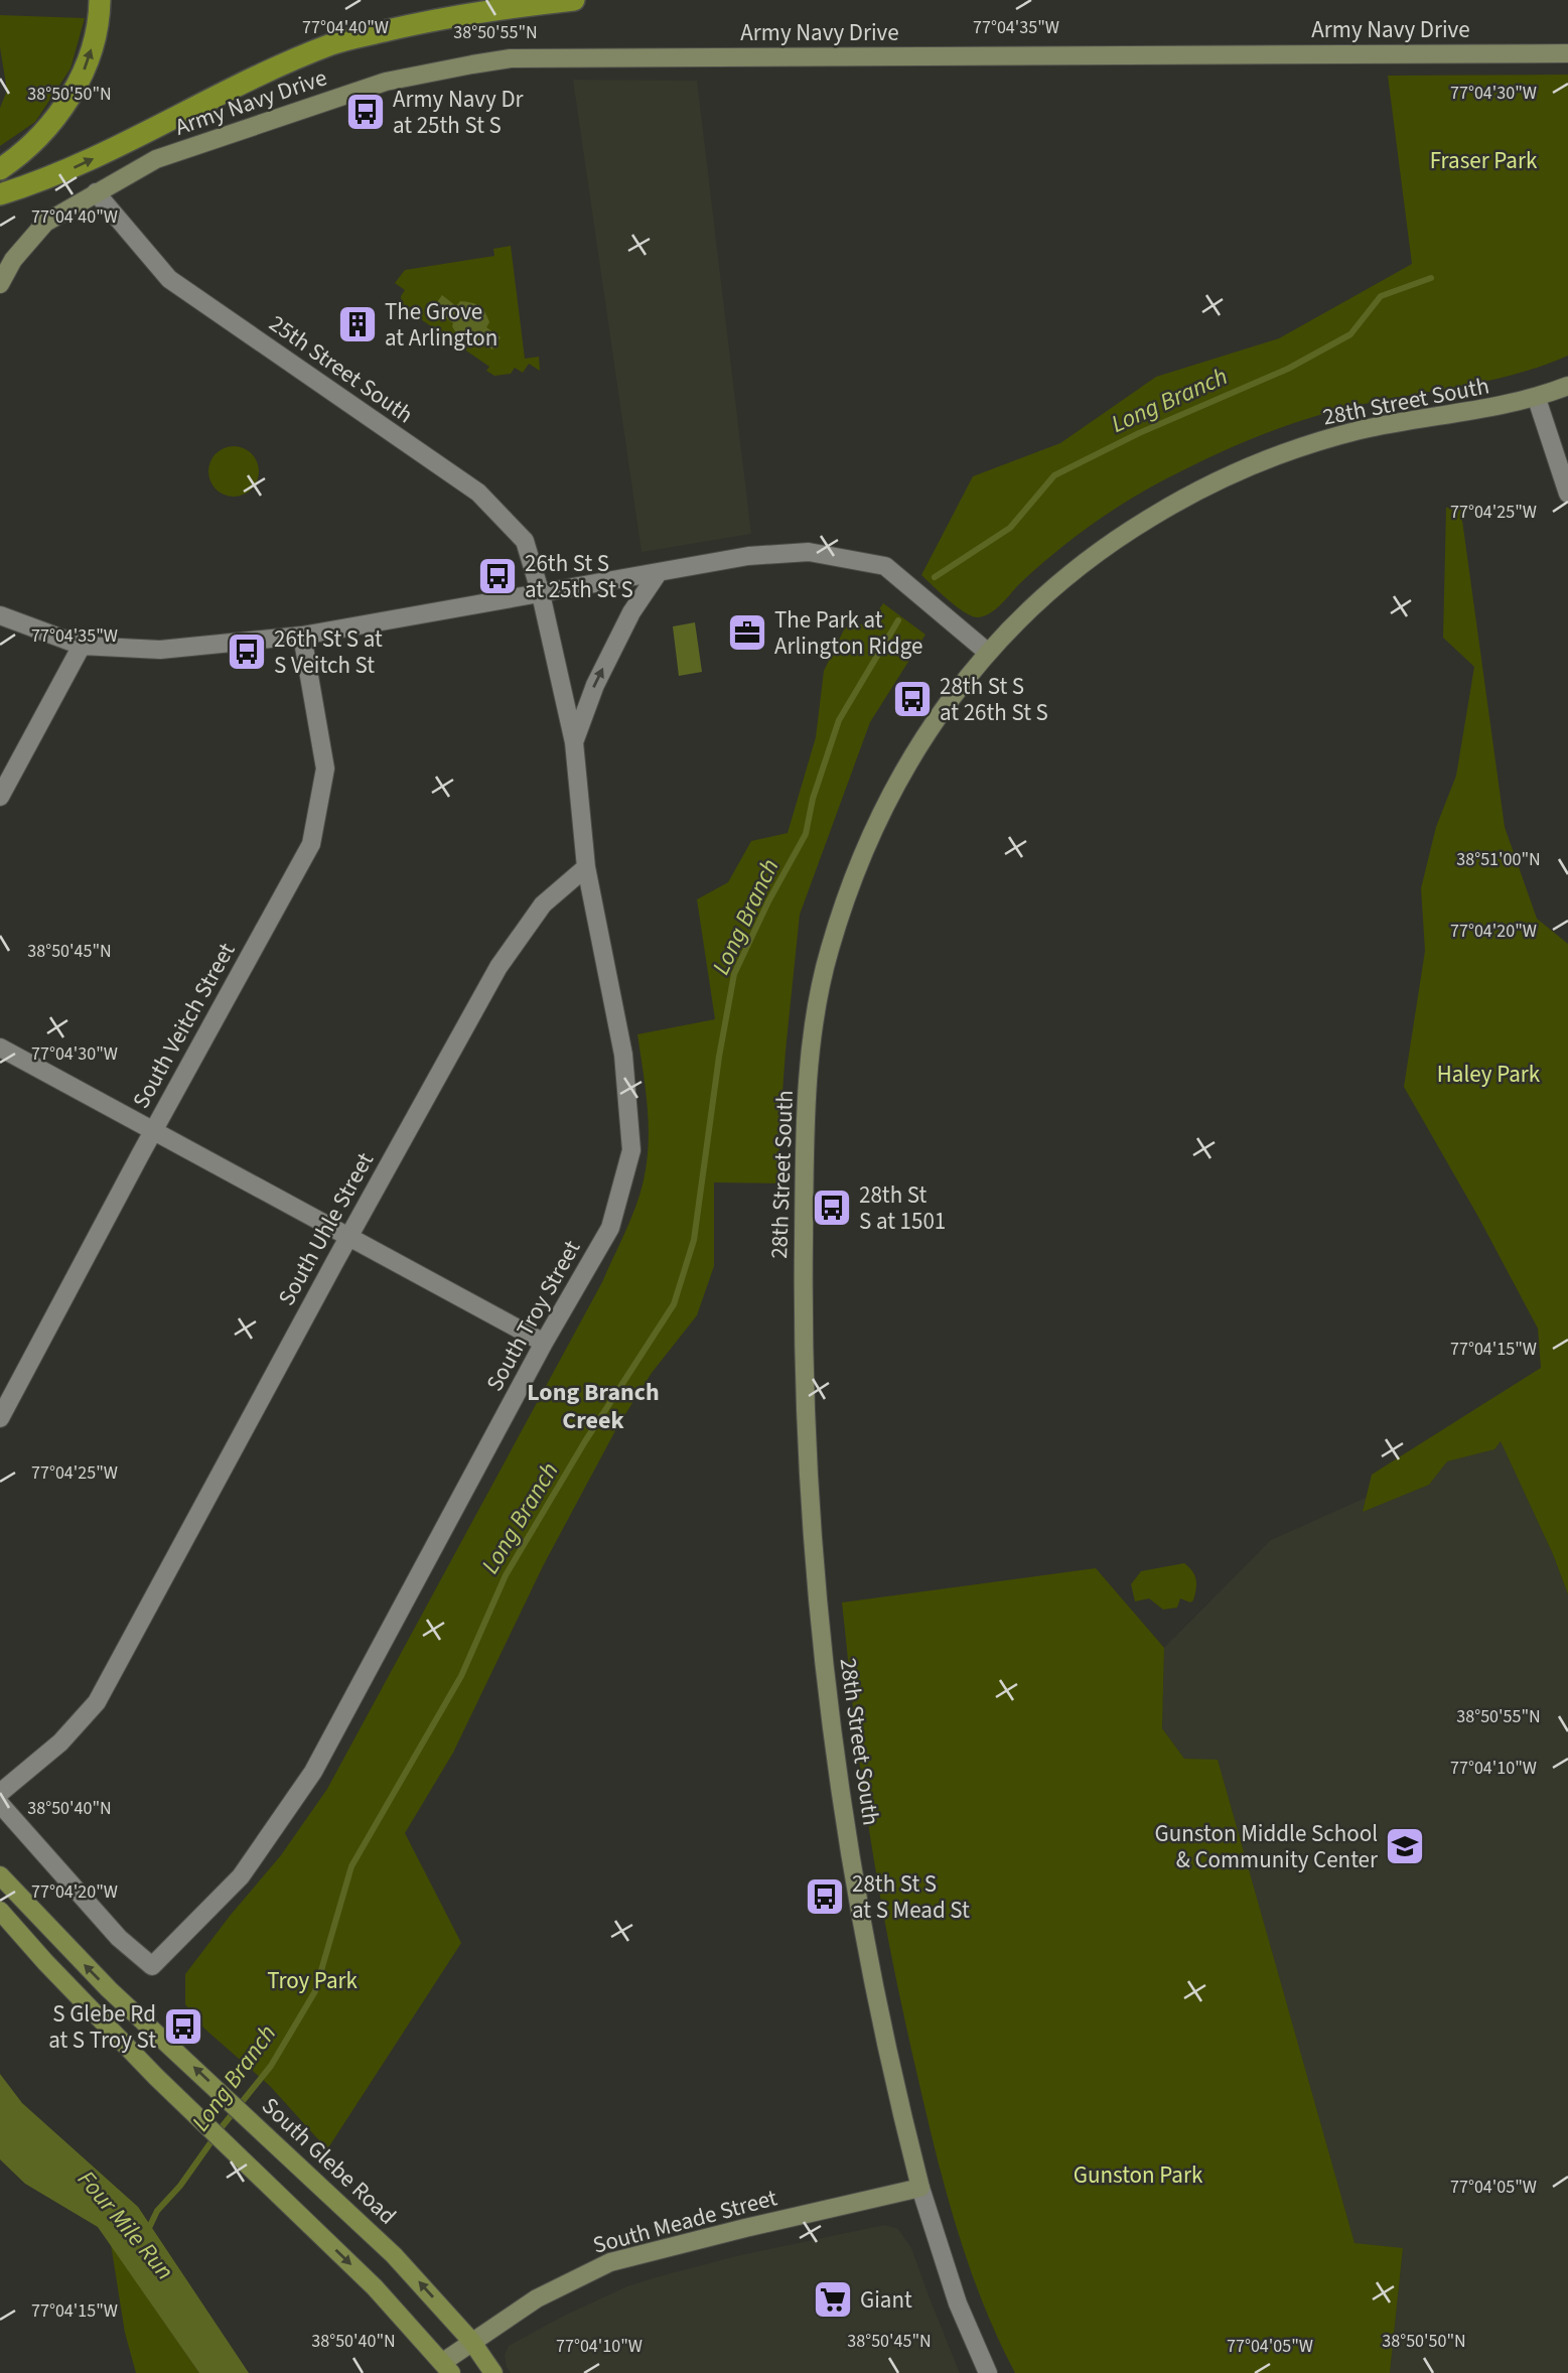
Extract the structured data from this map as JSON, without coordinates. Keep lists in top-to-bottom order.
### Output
{
  "streets": {
    "main road": ["South Glebe Road"],
    "street": [
      "Army Navy Drive",
      "25th Street South",
      "28th Street South",
      "South Veitch Street",
      "South Uhle Street",
      "South Troy Street",
      "South Meade Street"
    ]
  },
  "crossings": [
    ["Army Navy Drive", "25th Street South"],
    ["25th Street South", "South Troy Street"],
    ["28th Street South", "South Meade Street"],
    ["South Uhle Street", "South Troy Street"],
    ["South Glebe Road", "South Meade Street"]
  ],
  "districts": ["Long Branch Creek"],
  "water": ["Long Branch", "Four Mile Run"],
  "parks": [
    "Fraser Park",
    "Haley Park",
    "Troy Park",
    "Gunston Park"
  ],
  "places": {
    "bus stop": [
      "Army Navy Dr at 25th St S",
      "26th St S at 25th St S",
      "26th St S at S Veitch St",
      "28th St S at 26th St S",
      "28th St S at 1501",
      "28th St S at S Mead St",
      "S Glebe Rd at S Troy St"
    ],
    "building": ["The Grove at Arlington"],
    "office": ["The Park at Arlington Ridge"],
    "school or university": ["Gunston Middle School & Community Center"],
    "supermarket": ["Giant"]
  },
  "coordinates": [
    "77°04'40\"W",
    "77°04'35\"W",
    "38°50'55\"N",
    "77°04'30\"W",
    "38°50'50\"N",
    "77°04'25\"W",
    "38°51'00\"N",
    "77°04'20\"W",
    "38°50'45\"N",
    "77°04'15\"W",
    "77°04'10\"W",
    "38°50'40\"N",
    "77°04'05\"W"
  ]
}
